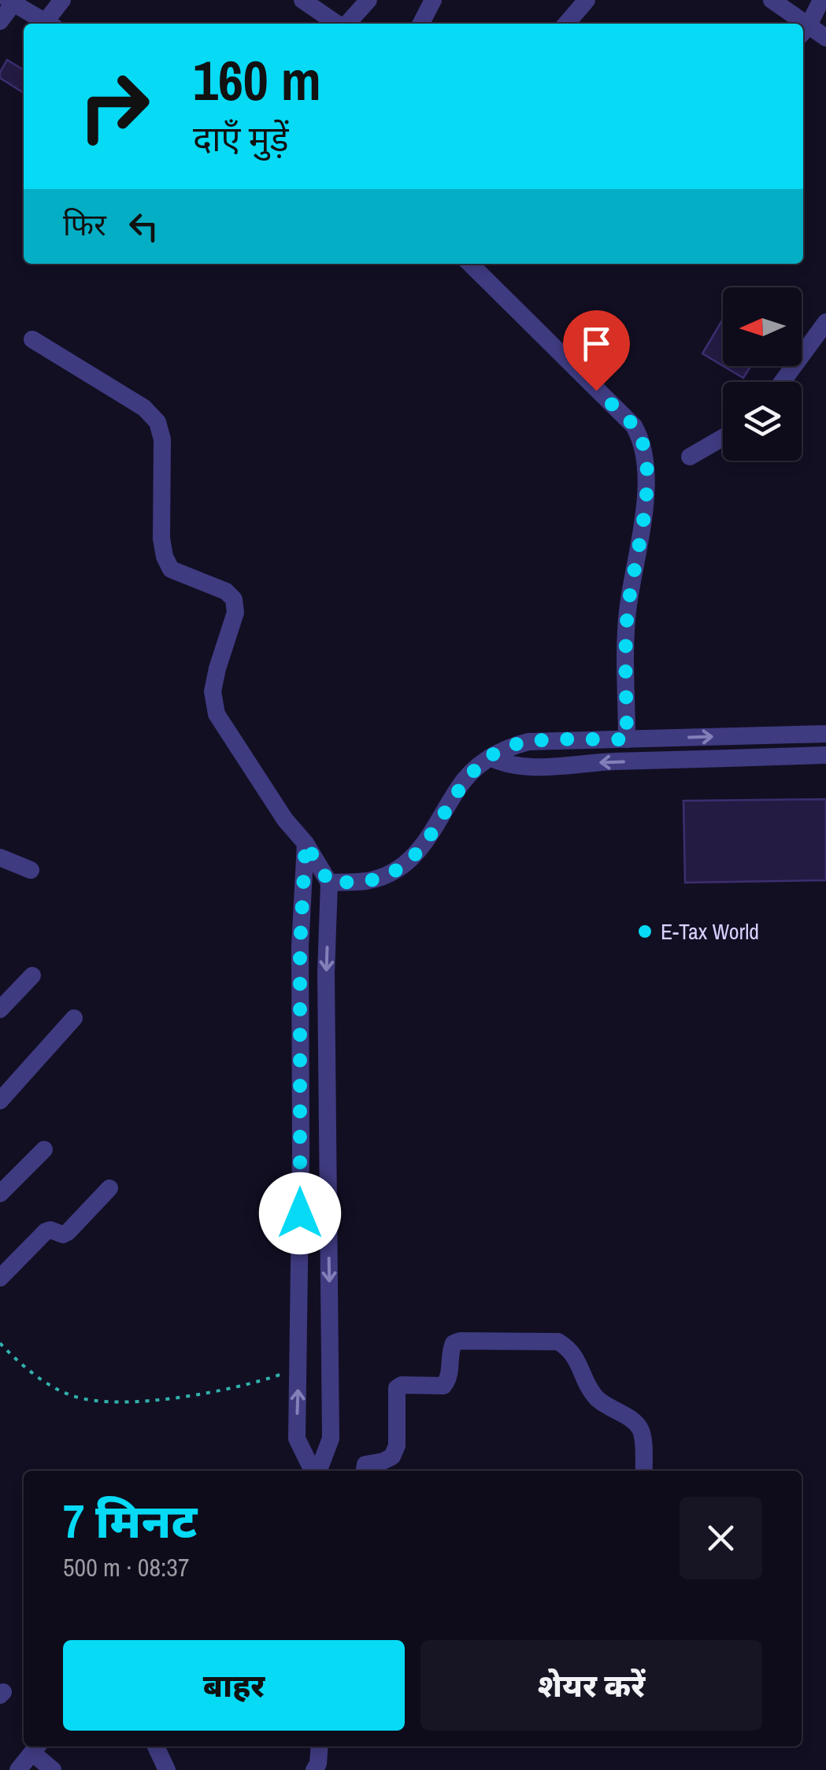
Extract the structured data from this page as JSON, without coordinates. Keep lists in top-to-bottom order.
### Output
{
  "places": ["E-Tax World"],
  "north": "left",
  "page": {
    "turn": ["160 m", "दाएँ मुड़ें"],
    "then": "फिर",
    "heading": ["7 मिनट", "500 m · 08:37"],
    "buttons": ["बाहर", "शेयर करें"]
  }
}
